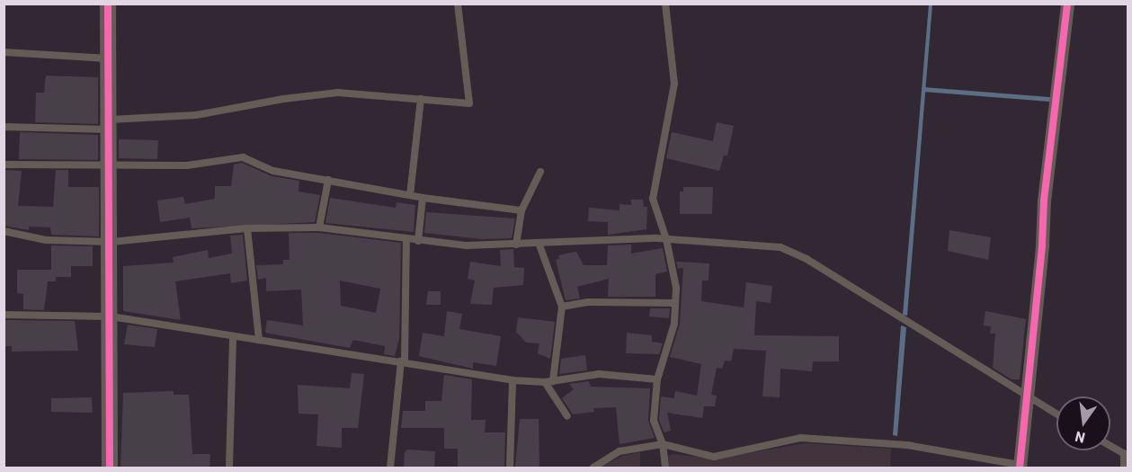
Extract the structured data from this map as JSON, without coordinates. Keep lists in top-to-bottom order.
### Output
{
  "north": "bottom"
}
